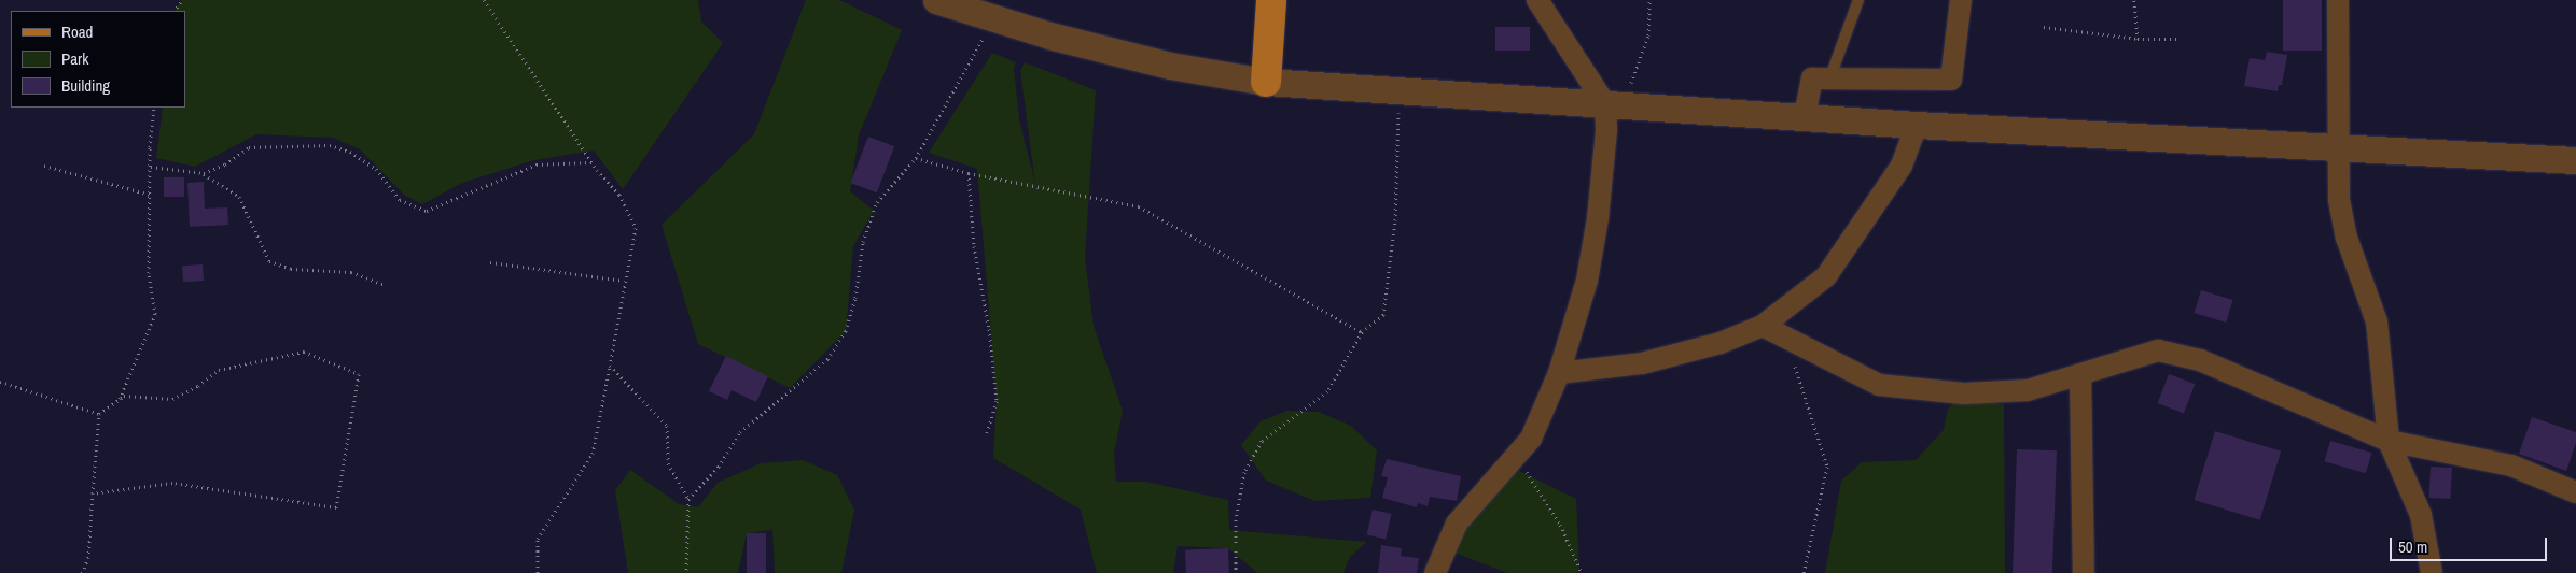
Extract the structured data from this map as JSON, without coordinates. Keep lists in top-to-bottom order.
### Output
{
  "legend": ["Road", "Park", "Building"],
  "scale_bar": "50 m"
}
